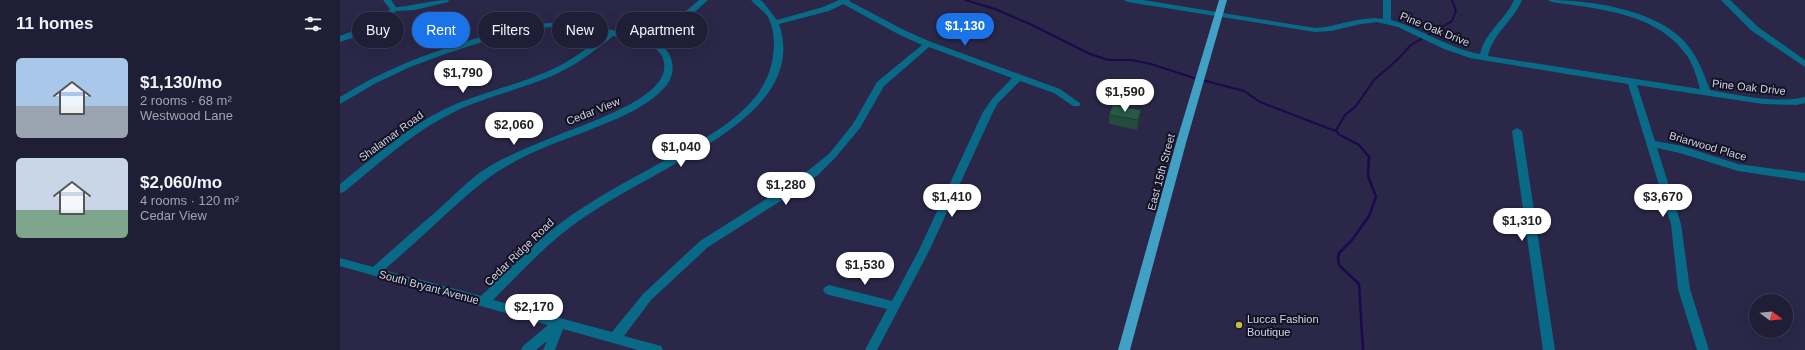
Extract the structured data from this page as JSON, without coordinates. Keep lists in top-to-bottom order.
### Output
{
  "streets": {
    "main road": ["East 15th Street"],
    "street": [
      "Pine Oak Drive",
      "Cedar View",
      "Shalamar Road",
      "Briarwood Place",
      "Cedar Ridge Road",
      "South Bryant Avenue"
    ]
  },
  "crossings": [
    ["Pine Oak Drive", "East 15th Street"],
    ["Cedar View", "South Bryant Avenue"],
    ["Cedar Ridge Road", "South Bryant Avenue"]
  ],
  "places": ["Lucca Fashion Boutique"],
  "north": "right",
  "page": {
    "heading": "11 homes",
    "chip": [
      "Buy",
      "Rent",
      "Filters",
      "New",
      "Apartment"
    ],
    "price": [
      "$1,130",
      "$1,790",
      "$1,590",
      "$2,060",
      "$1,040",
      "$1,280",
      "$1,410",
      "$3,670",
      "$1,310",
      "$1,530",
      "$2,170"
    ],
    "list": [
      {
        "name": "$1,130/mo",
        "note": "2 rooms · 68 m² · Westwood Lane"
      },
      {
        "name": "$2,060/mo",
        "note": "4 rooms · 120 m² · Cedar View"
      }
    ]
  }
}
